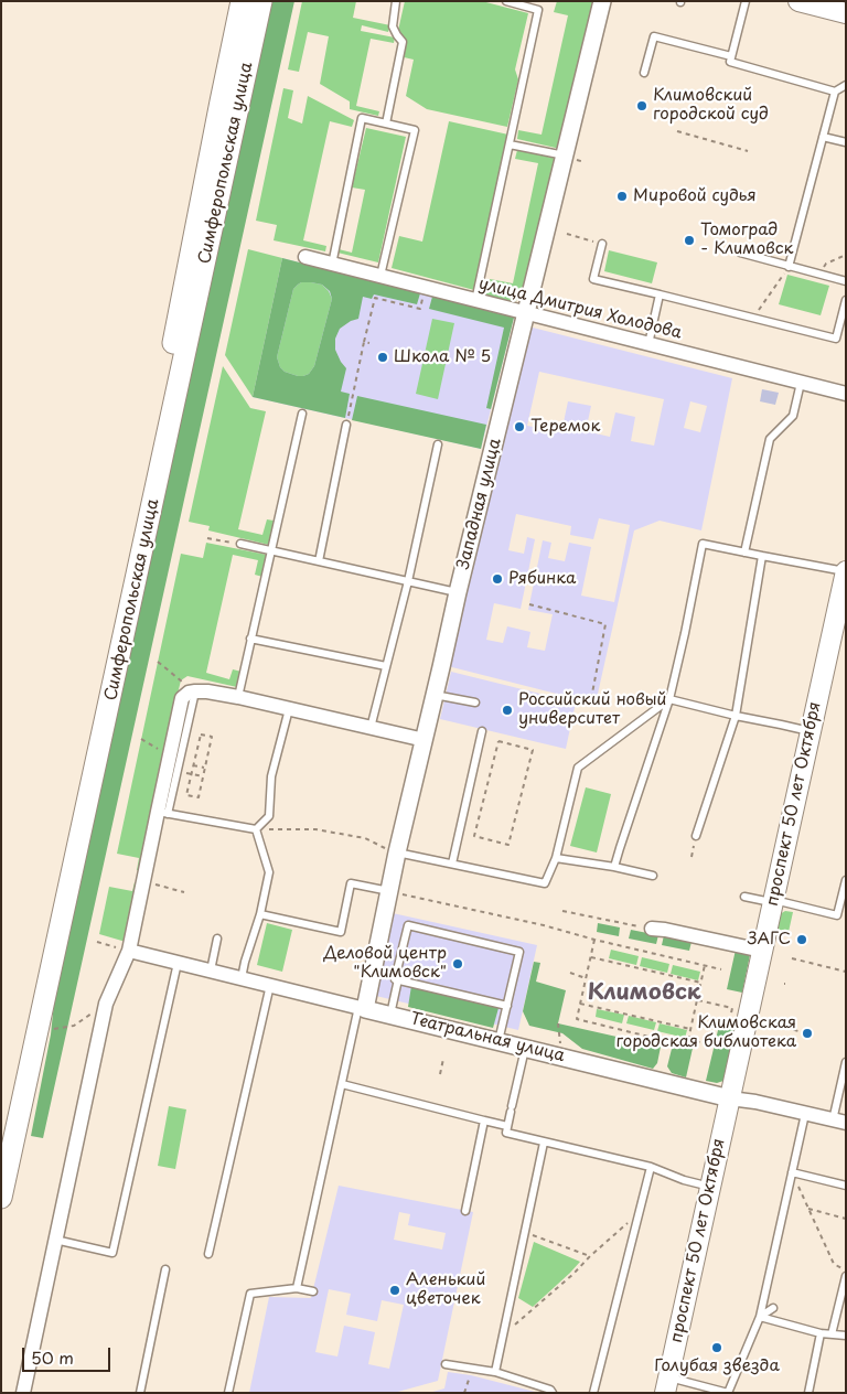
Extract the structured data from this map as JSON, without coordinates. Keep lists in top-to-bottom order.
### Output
{
  "streets": {
    "main road": ["Симферопольская улица", "проспект 50 лет Октября"],
    "street": ["улица Дмитрия Холодова", "Западная улица", "Театральная улица"]
  },
  "crossings": [
    ["улица Дмитрия Холодова", "Западная улица"],
    ["Западная улица", "Театральная улица"],
    ["проспект 50 лет Октября", "Театральная улица"]
  ],
  "districts": ["Климовск"],
  "places": [
    "Климовский городской суд",
    "Мировой судья",
    "Томоград - Климовск",
    "Школа № 5",
    "Теремок",
    "Рябинка",
    "Российский новый университет",
    "ЗАГС",
    "Деловой центр \"Климовск\"",
    "Климовская городская библиотека",
    "Аленький цветочек",
    "Голубая звезда"
  ],
  "scale_bar": "50 m"
}
